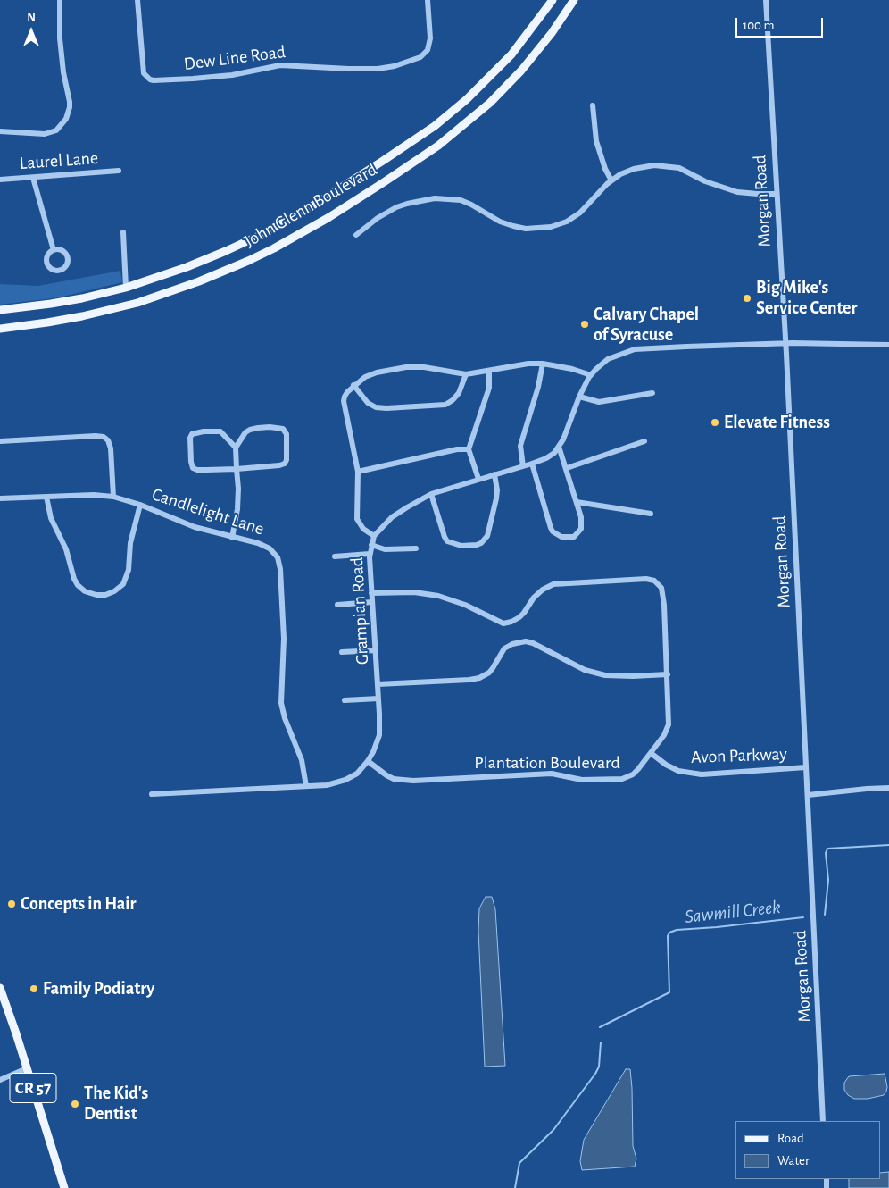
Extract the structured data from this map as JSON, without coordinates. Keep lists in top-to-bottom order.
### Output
{
  "streets": {
    "main road": ["John Glenn Boulevard", "CR 57"],
    "street": [
      "Dew Line Road",
      "Laurel Lane",
      "Morgan Road",
      "Candlelight Lane",
      "Grampian Road",
      "Avon Parkway",
      "Plantation Boulevard"
    ]
  },
  "crossings": [
    ["Morgan Road", "Grampian Road"],
    ["Morgan Road", "Avon Parkway"],
    ["Candlelight Lane", "Grampian Road"],
    ["Grampian Road", "Plantation Boulevard"],
    ["Avon Parkway", "Plantation Boulevard"]
  ],
  "water": ["Sawmill Creek"],
  "places": [
    "Big Mike's Service Center",
    "Calvary Chapel of Syracuse",
    "Elevate Fitness",
    "Concepts in Hair",
    "Family Podiatry",
    "The Kid's Dentist"
  ],
  "legend": ["Road", "Water"],
  "scale_bar": "100 m",
  "north": "top"
}
